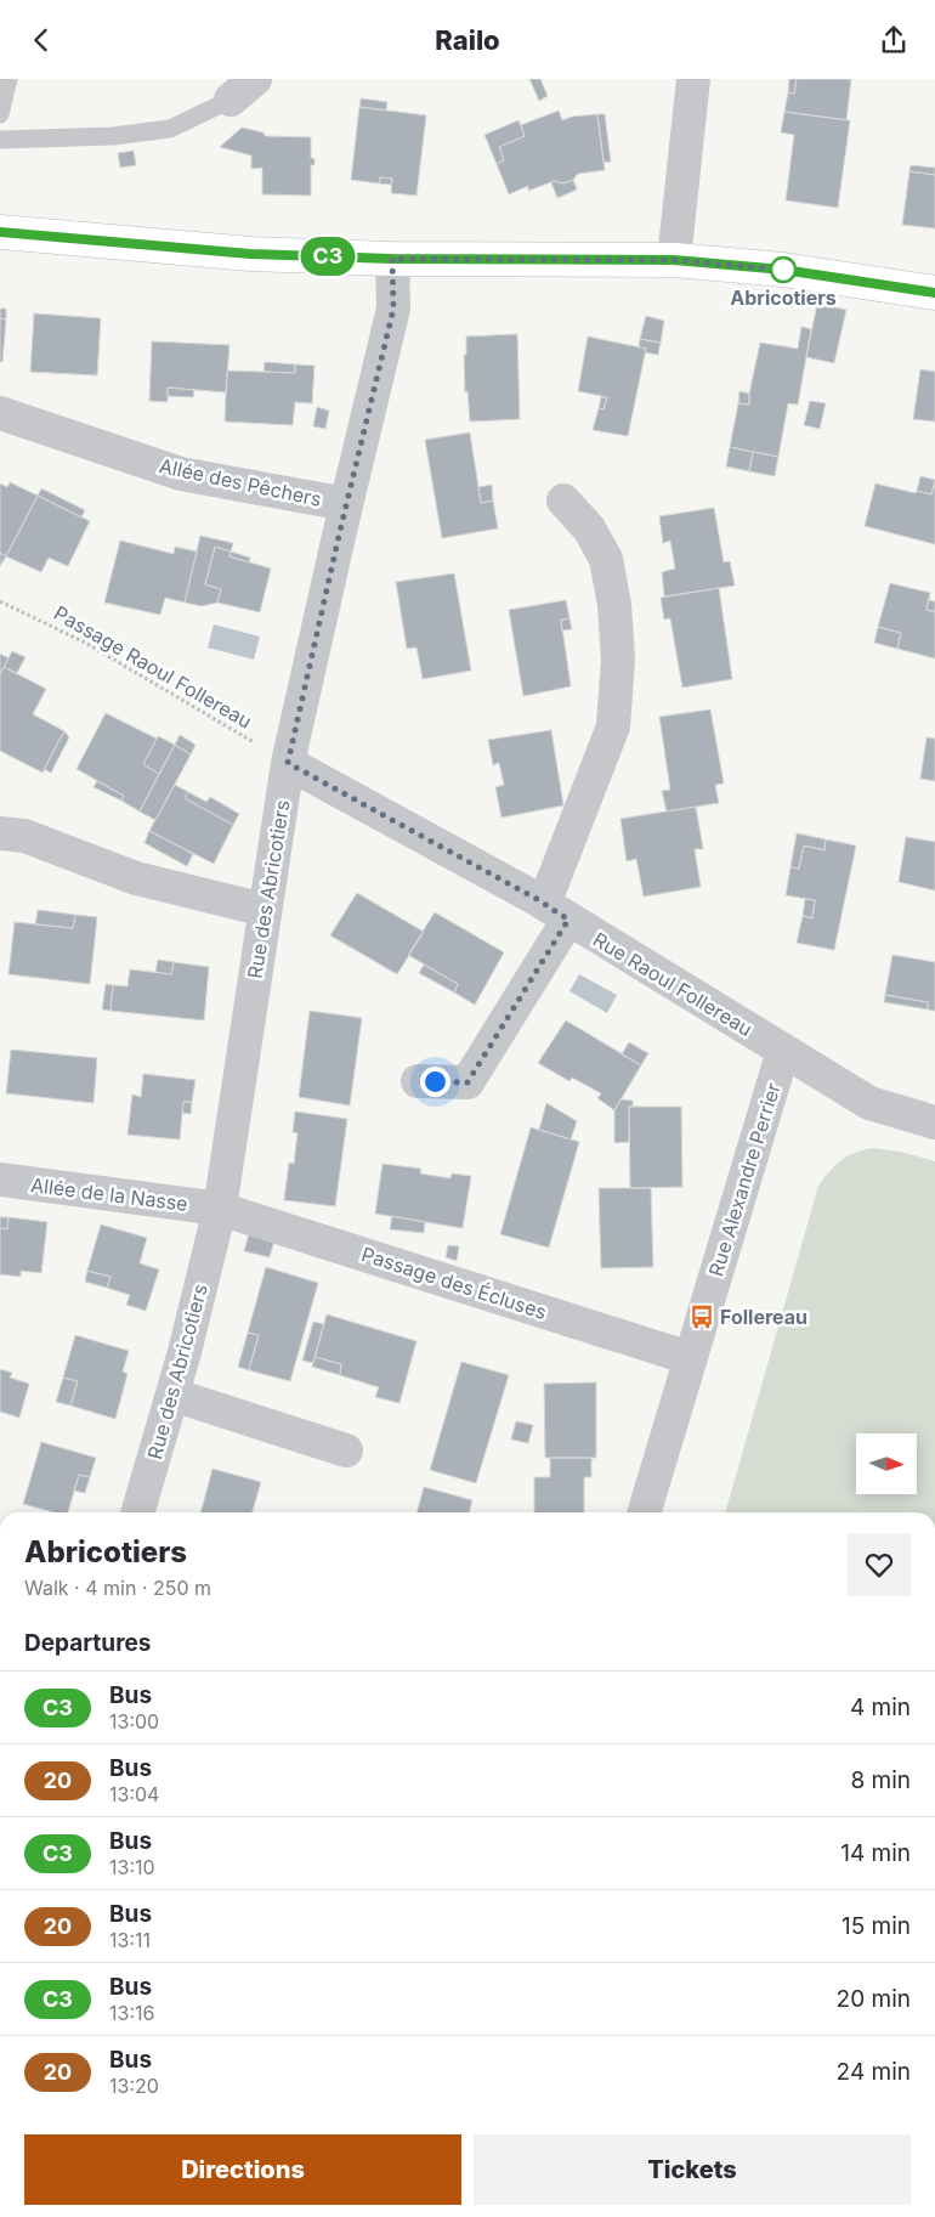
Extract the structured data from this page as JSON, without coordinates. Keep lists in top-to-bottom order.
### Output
{
  "streets": {
    "street": [
      "Allée des Pêchers",
      "Rue des Abricotiers",
      "Rue Raoul Follereau",
      "Rue Alexandre Perrier",
      "Allée de la Nasse",
      "Passage des Écluses"
    ],
    "path": ["Passage Raoul Follereau"]
  },
  "crossings": [
    ["Allée des Pêchers", "Rue des Abricotiers"],
    ["Passage Raoul Follereau", "Rue des Abricotiers"],
    ["Passage Raoul Follereau", "Rue Raoul Follereau"],
    ["Rue des Abricotiers", "Rue Raoul Follereau"],
    ["Rue des Abricotiers", "Allée de la Nasse"],
    ["Rue des Abricotiers", "Passage des Écluses"],
    ["Rue Raoul Follereau", "Rue Alexandre Perrier"],
    ["Rue Alexandre Perrier", "Passage des Écluses"],
    ["Allée de la Nasse", "Passage des Écluses"]
  ],
  "places": {
    "other": ["Abricotiers"],
    "bus stop": ["Follereau"]
  },
  "lines": ["bus line C3"],
  "north": "right",
  "page": {
    "header": "Railo",
    "on_map": "C3",
    "heading": [
      ["Abricotiers", "Walk · 4 min · 250 m"],
      "Departures"
    ],
    "list": [
      {
        "mark": "C3",
        "name": "Bus",
        "note": "13:00",
        "value": "4 min"
      },
      {
        "mark": "20",
        "name": "Bus",
        "note": "13:04",
        "value": "8 min"
      },
      {
        "mark": "C3",
        "name": "Bus",
        "note": "13:10",
        "value": "14 min"
      },
      {
        "mark": "20",
        "name": "Bus",
        "note": "13:11",
        "value": "15 min"
      },
      {
        "mark": "C3",
        "name": "Bus",
        "note": "13:16",
        "value": "20 min"
      },
      {
        "mark": "20",
        "name": "Bus",
        "note": "13:20",
        "value": "24 min"
      }
    ],
    "buttons": ["Directions", "Tickets"]
  }
}
